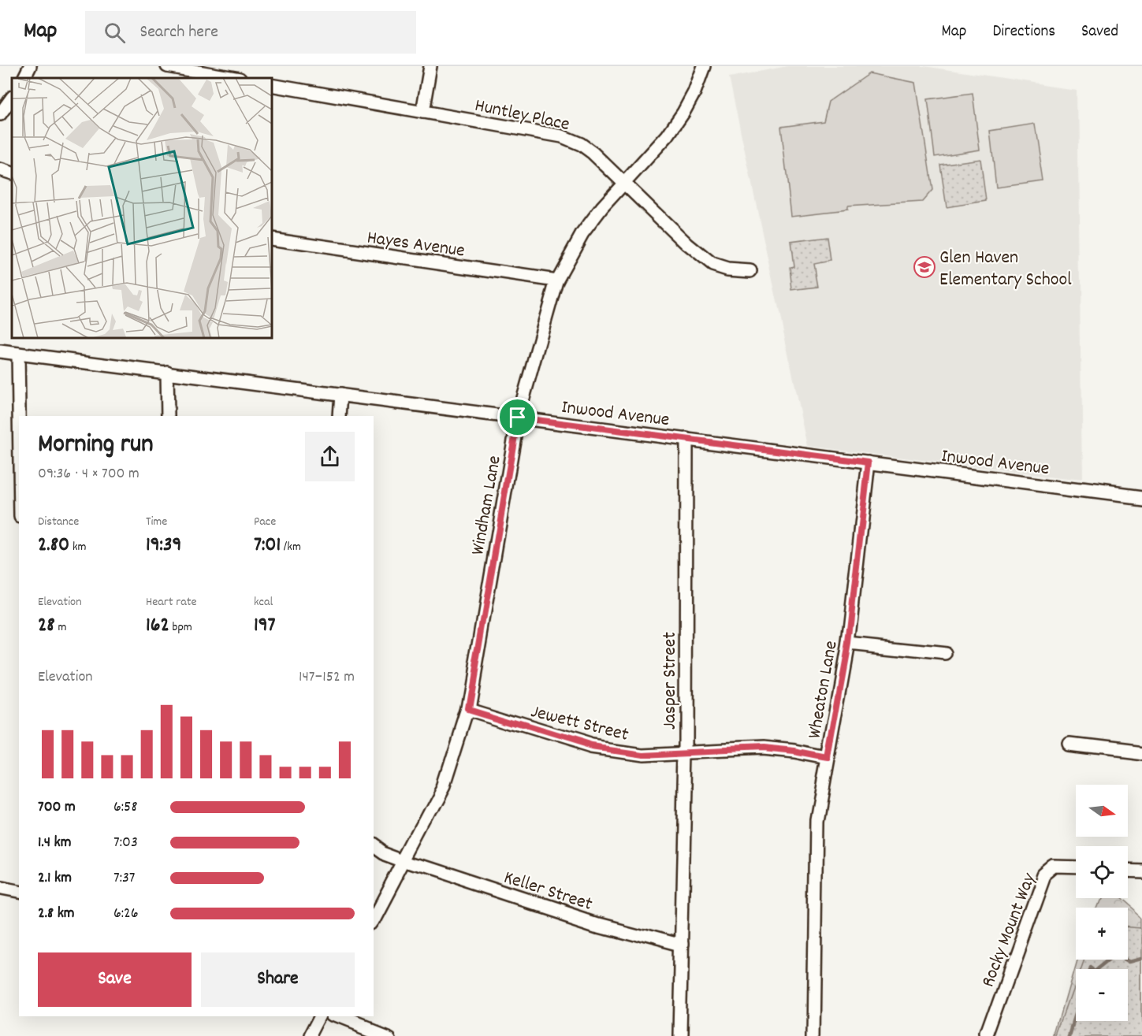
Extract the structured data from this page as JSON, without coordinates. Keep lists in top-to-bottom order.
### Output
{
  "streets": {
    "street": [
      "Huntley Place",
      "Hayes Avenue",
      "Inwood Avenue",
      "Windham Lane",
      "Jasper Street",
      "Wheaton Lane",
      "Jewett Street",
      "Keller Street",
      "Rocky Mount Way"
    ]
  },
  "crossings": [
    ["Huntley Place", "Windham Lane"],
    ["Hayes Avenue", "Windham Lane"],
    ["Inwood Avenue", "Windham Lane"],
    ["Inwood Avenue", "Jasper Street"],
    ["Inwood Avenue", "Wheaton Lane"],
    ["Windham Lane", "Jewett Street"],
    ["Windham Lane", "Keller Street"],
    ["Jasper Street", "Jewett Street"],
    ["Jasper Street", "Keller Street"],
    ["Wheaton Lane", "Jewett Street"]
  ],
  "places": {
    "school or university": ["Glen Haven Elementary School"]
  },
  "north": "right",
  "page": {
    "header": "Map",
    "search": "Search here",
    "nav": ["Map", "Directions", "Saved"],
    "heading": ["Morning run", "09:36 · 4 × 700 m"],
    "stats": [
      ["Distance", "2.80 km"],
      ["Time", "19:39"],
      ["Pace", "7:01 /km"],
      ["Elevation", "28 m"],
      ["Heart rate", "162 bpm"],
      ["kcal", "197"]
    ],
    "chart": ["Elevation", "147–152 m"],
    "map_buttons": ["+", "−"],
    "list": [
      {
        "name": "700 m",
        "note": "6:58"
      },
      {
        "name": "1.4 km",
        "note": "7:03"
      },
      {
        "name": "2.1 km",
        "note": "7:37"
      },
      {
        "name": "2.8 km",
        "note": "6:26"
      }
    ],
    "buttons": ["Save", "Share"]
  }
}
